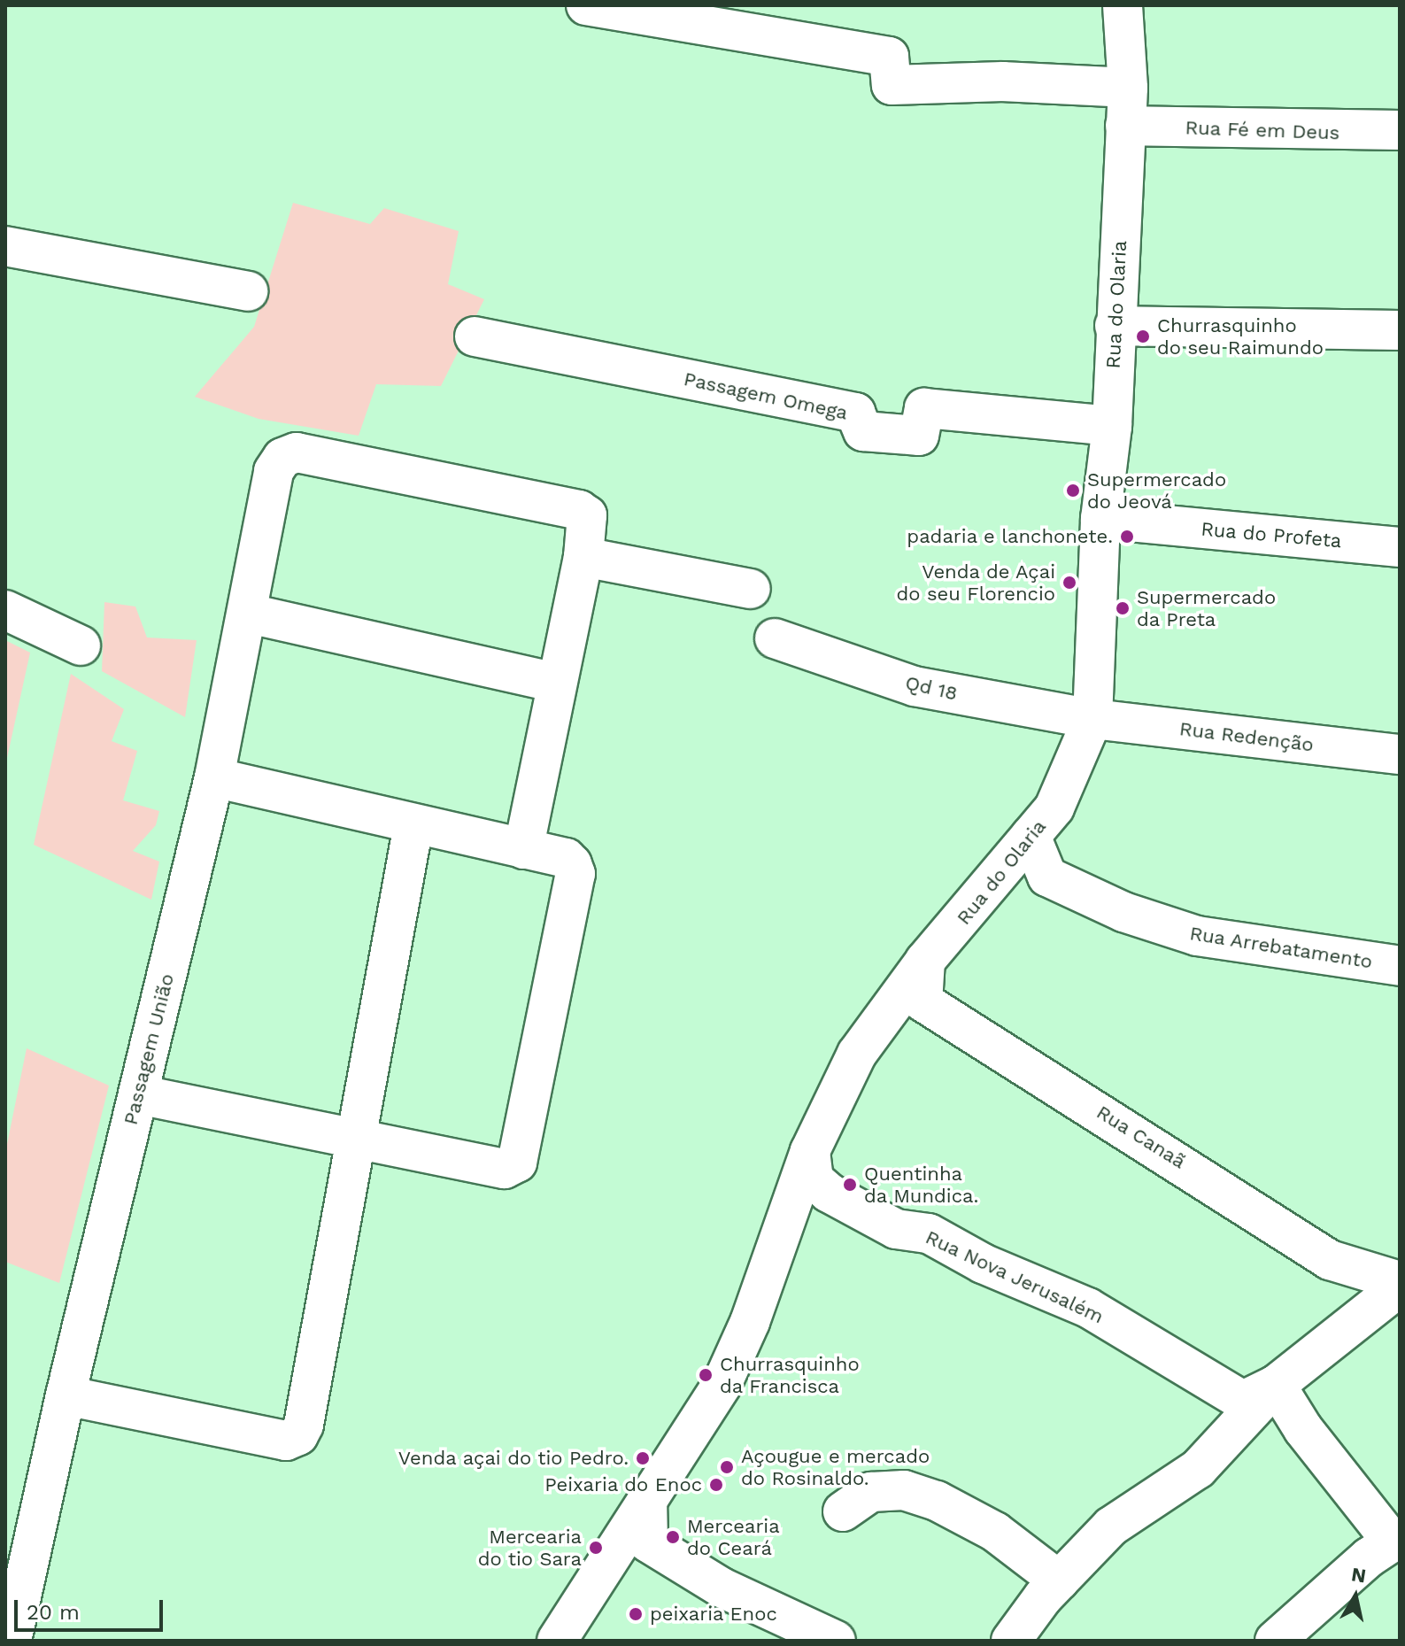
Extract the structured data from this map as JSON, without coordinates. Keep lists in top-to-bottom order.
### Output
{
  "streets": {
    "street": [
      "Rua Fé em Deus",
      "Rua do Olaria",
      "Passagem Omega",
      "Rua do Profeta",
      "Qd 18",
      "Rua Redenção",
      "Rua Arrebatamento",
      "Passagem União",
      "Rua Canaã",
      "Rua Nova Jerusalém"
    ]
  },
  "crossings": [
    ["Rua Fé em Deus", "Rua do Olaria"],
    ["Rua do Olaria", "Passagem Omega"],
    ["Rua do Olaria", "Rua do Profeta"],
    ["Rua do Olaria", "Qd 18"],
    ["Rua do Olaria", "Rua Redenção"],
    ["Rua do Olaria", "Rua Arrebatamento"],
    ["Rua do Olaria", "Rua Canaã"],
    ["Rua do Olaria", "Rua Nova Jerusalém"],
    ["Qd 18", "Rua Redenção"]
  ],
  "places": [
    "Churrasquinho do seu Raimundo",
    "Supermercado do Jeová",
    "padaria e lanchonete.",
    "Venda de Açai do seu Florencio",
    "Supermercado da Preta",
    "Quentinha da Mundica.",
    "Churrasquinho da Francisca",
    "Venda açai do tio Pedro.",
    "Açougue e mercado do Rosinaldo.",
    "Peixaria do Enoc",
    "Mercearia do Ceará",
    "Mercearia do tio Sara",
    "peixaria Enoc"
  ],
  "scale_bar": "20 m",
  "north": "top"
}
